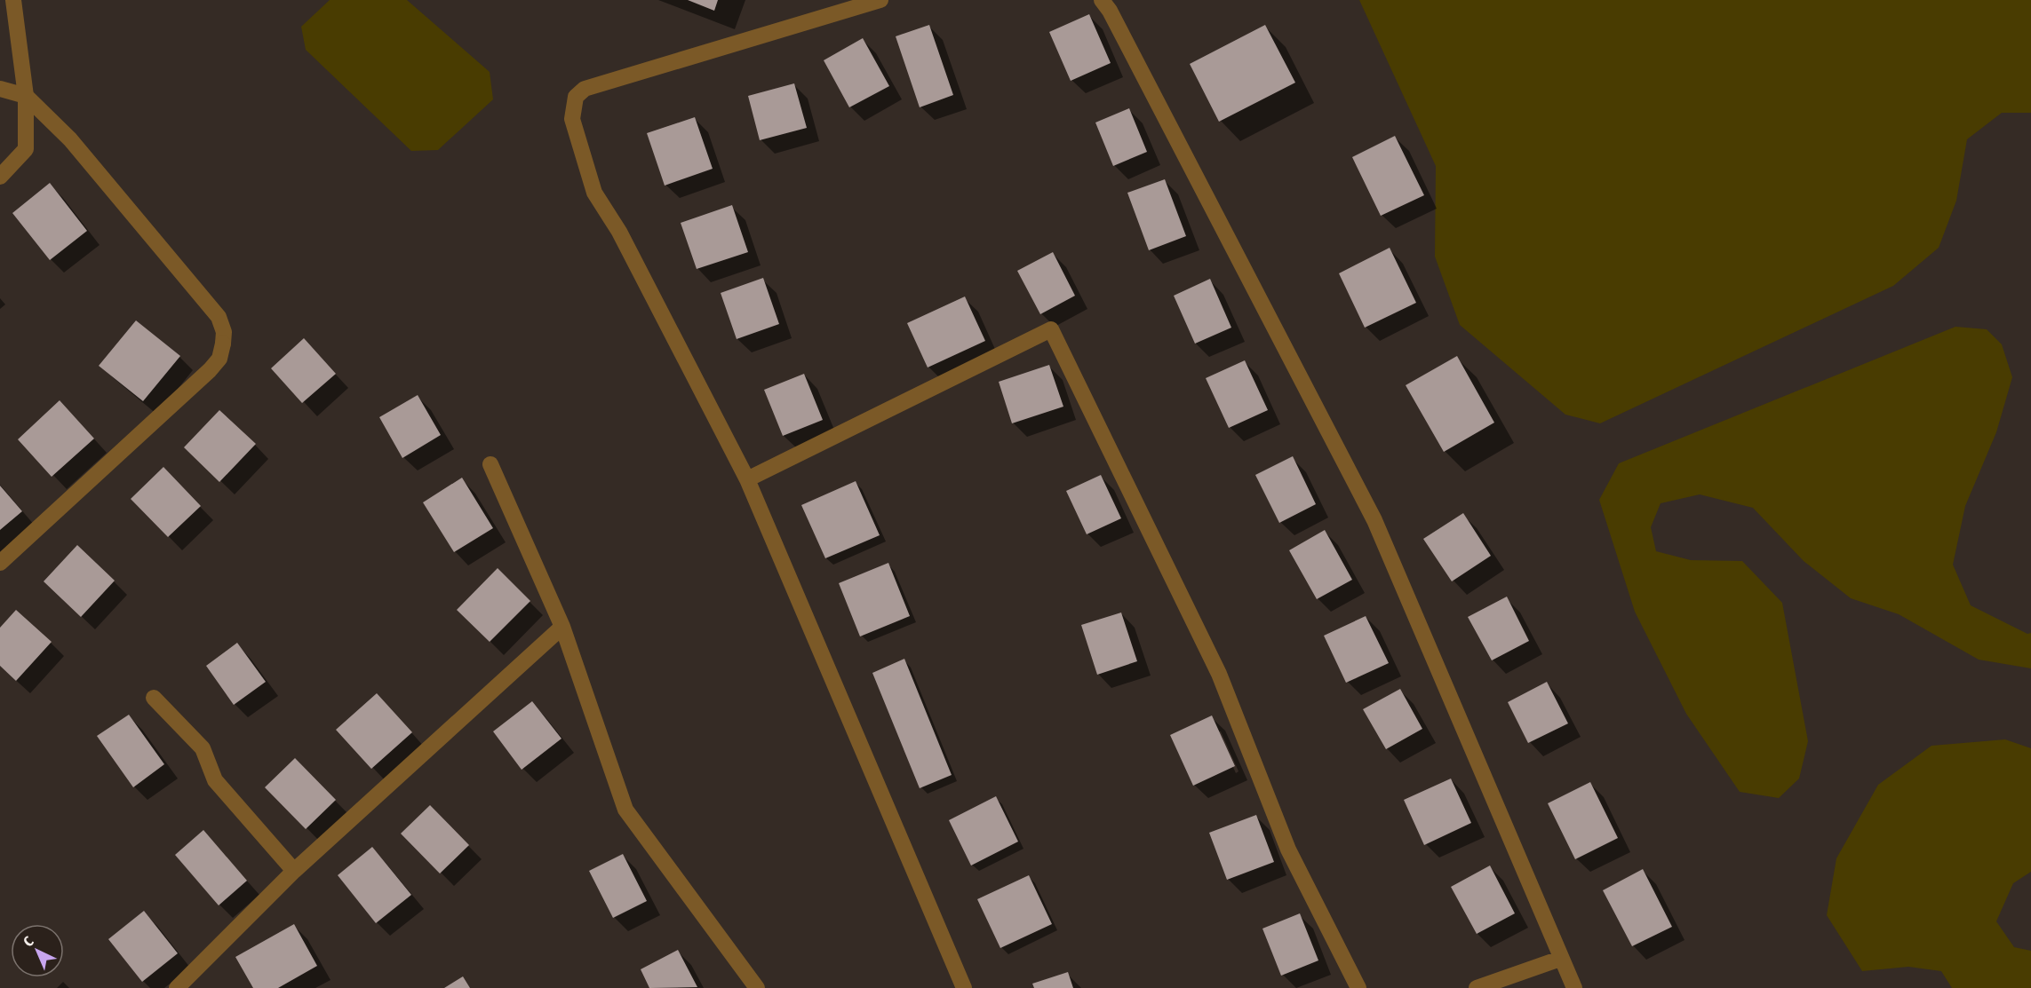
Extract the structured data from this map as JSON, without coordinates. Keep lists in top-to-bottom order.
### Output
{
  "north": "top left"
}
